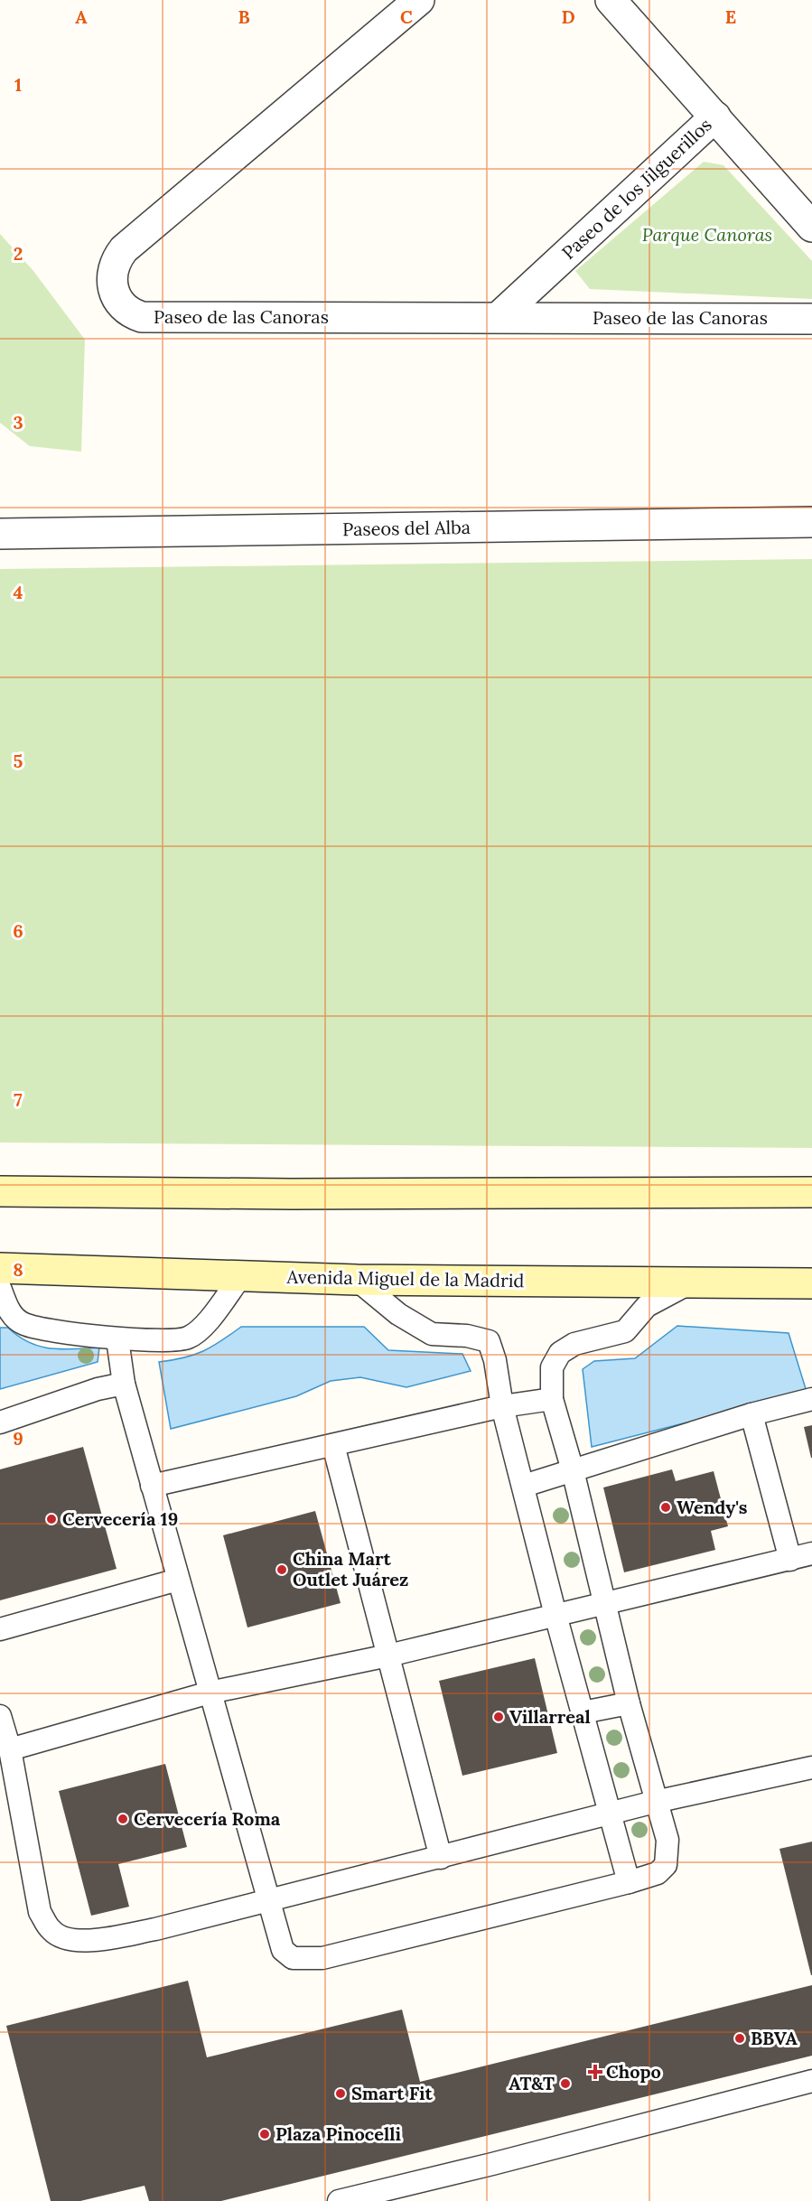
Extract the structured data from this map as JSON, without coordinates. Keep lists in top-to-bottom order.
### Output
{
  "streets": {
    "main road": ["Avenida Miguel de la Madrid"],
    "street": ["Paseo de los Jilguerillos", "Paseo de las Canoras", "Paseos del Alba"]
  },
  "crossings": [
    ["Paseo de los Jilguerillos", "Paseo de las Canoras"]
  ],
  "parks": ["Parque Canoras"],
  "places": {
    "other": [
      "Wendy's",
      "Cervecería 19",
      "China Mart Outlet Juárez",
      "Villarreal",
      "Cervecería Roma",
      "BBVA",
      "AT&T",
      "Smart Fit",
      "Plaza Pinocelli"
    ],
    "health": ["Chopo"]
  },
  "grid": {
    "columns": [
      "A",
      "B",
      "C",
      "D",
      "E"
    ],
    "rows": [
      "1",
      "2",
      "3",
      "4",
      "5",
      "6",
      "7",
      "8",
      "9"
    ]
  }
}
